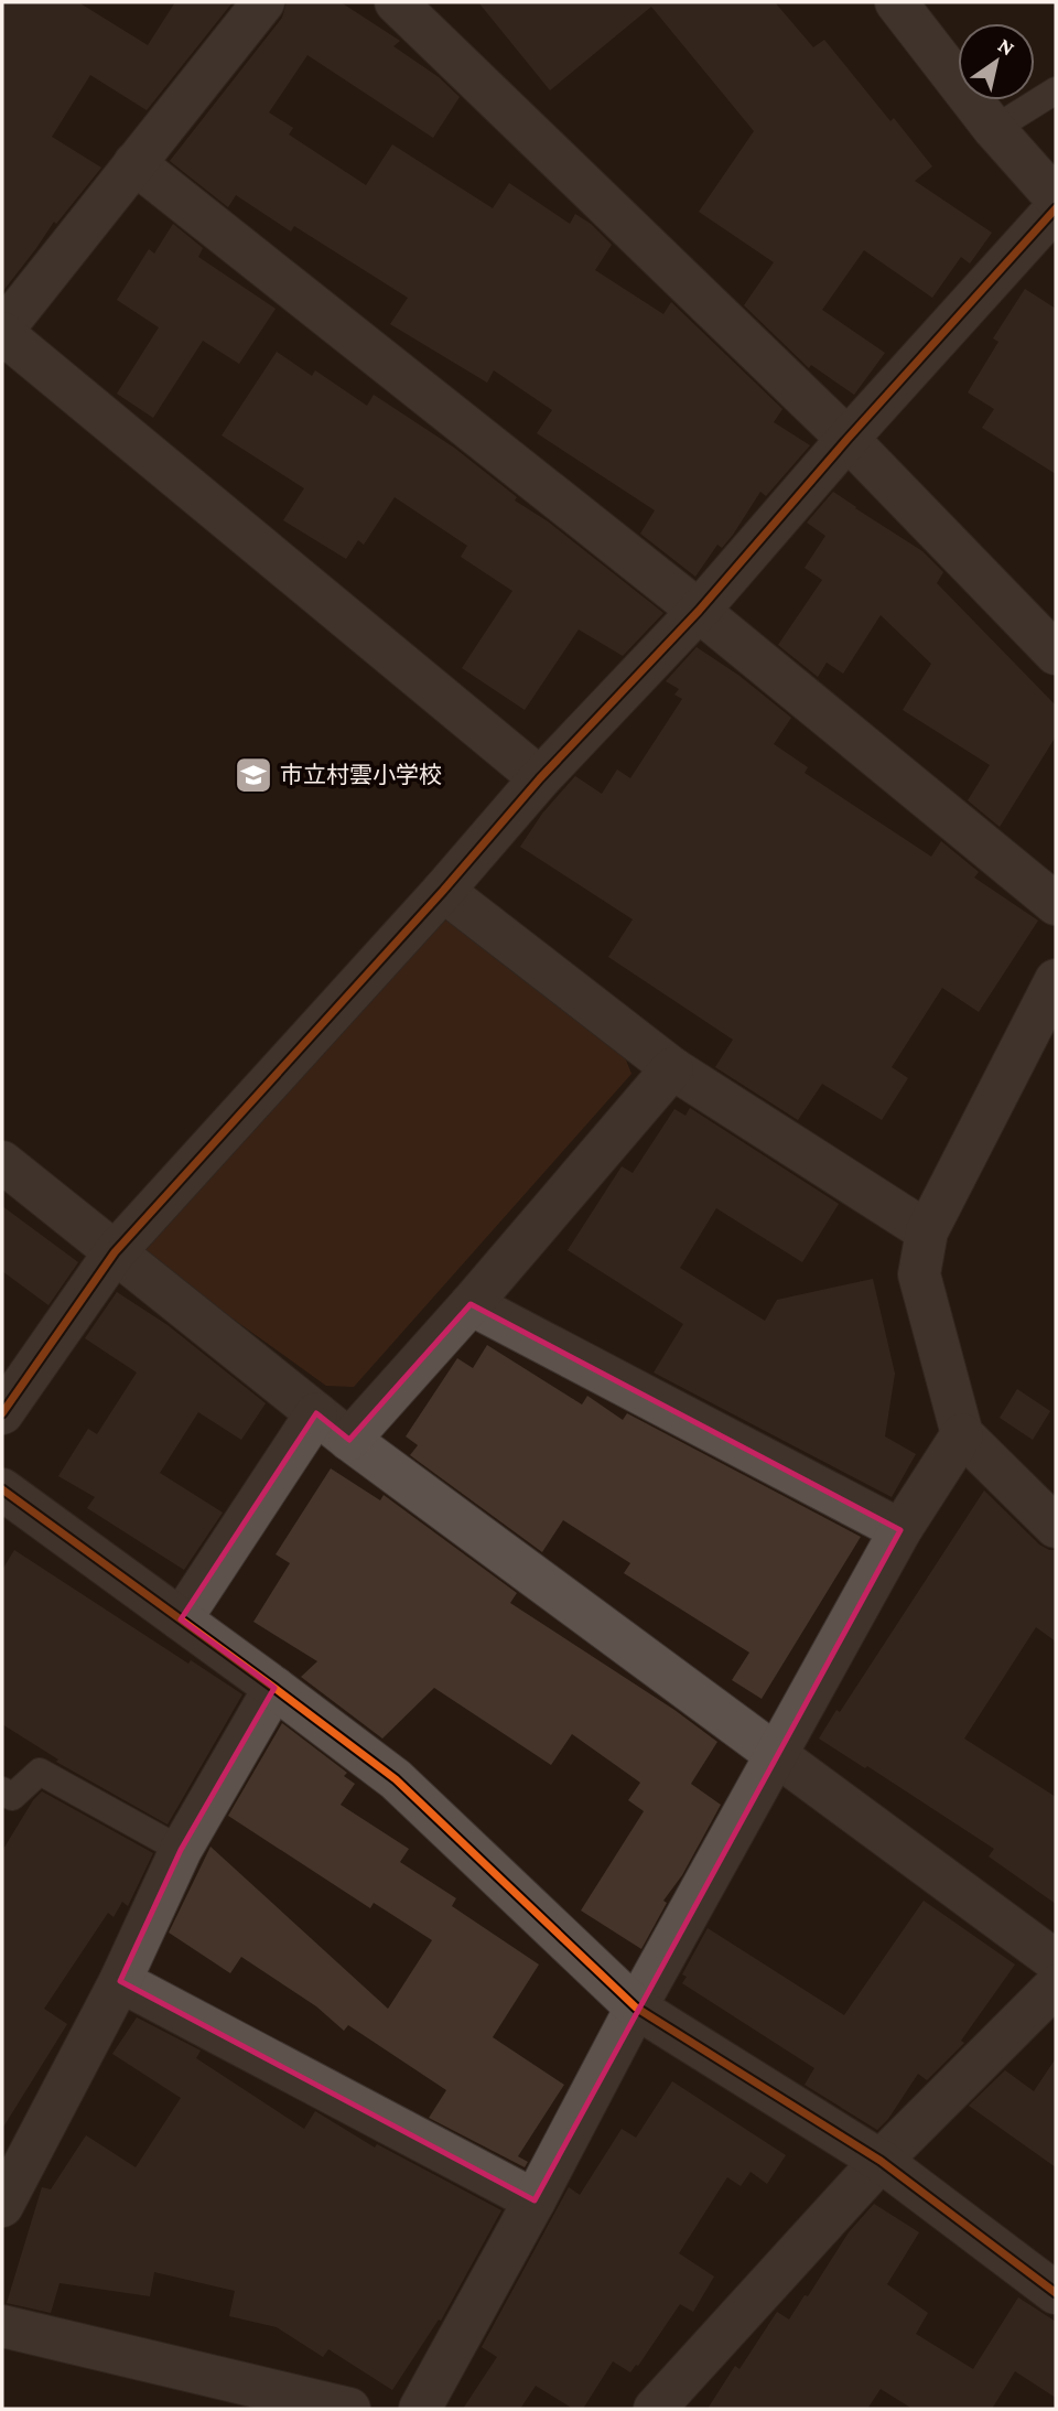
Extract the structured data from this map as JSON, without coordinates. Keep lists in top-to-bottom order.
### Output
{
  "places": {
    "school or university": ["市立村雲小学校"]
  },
  "north": "top right"
}
